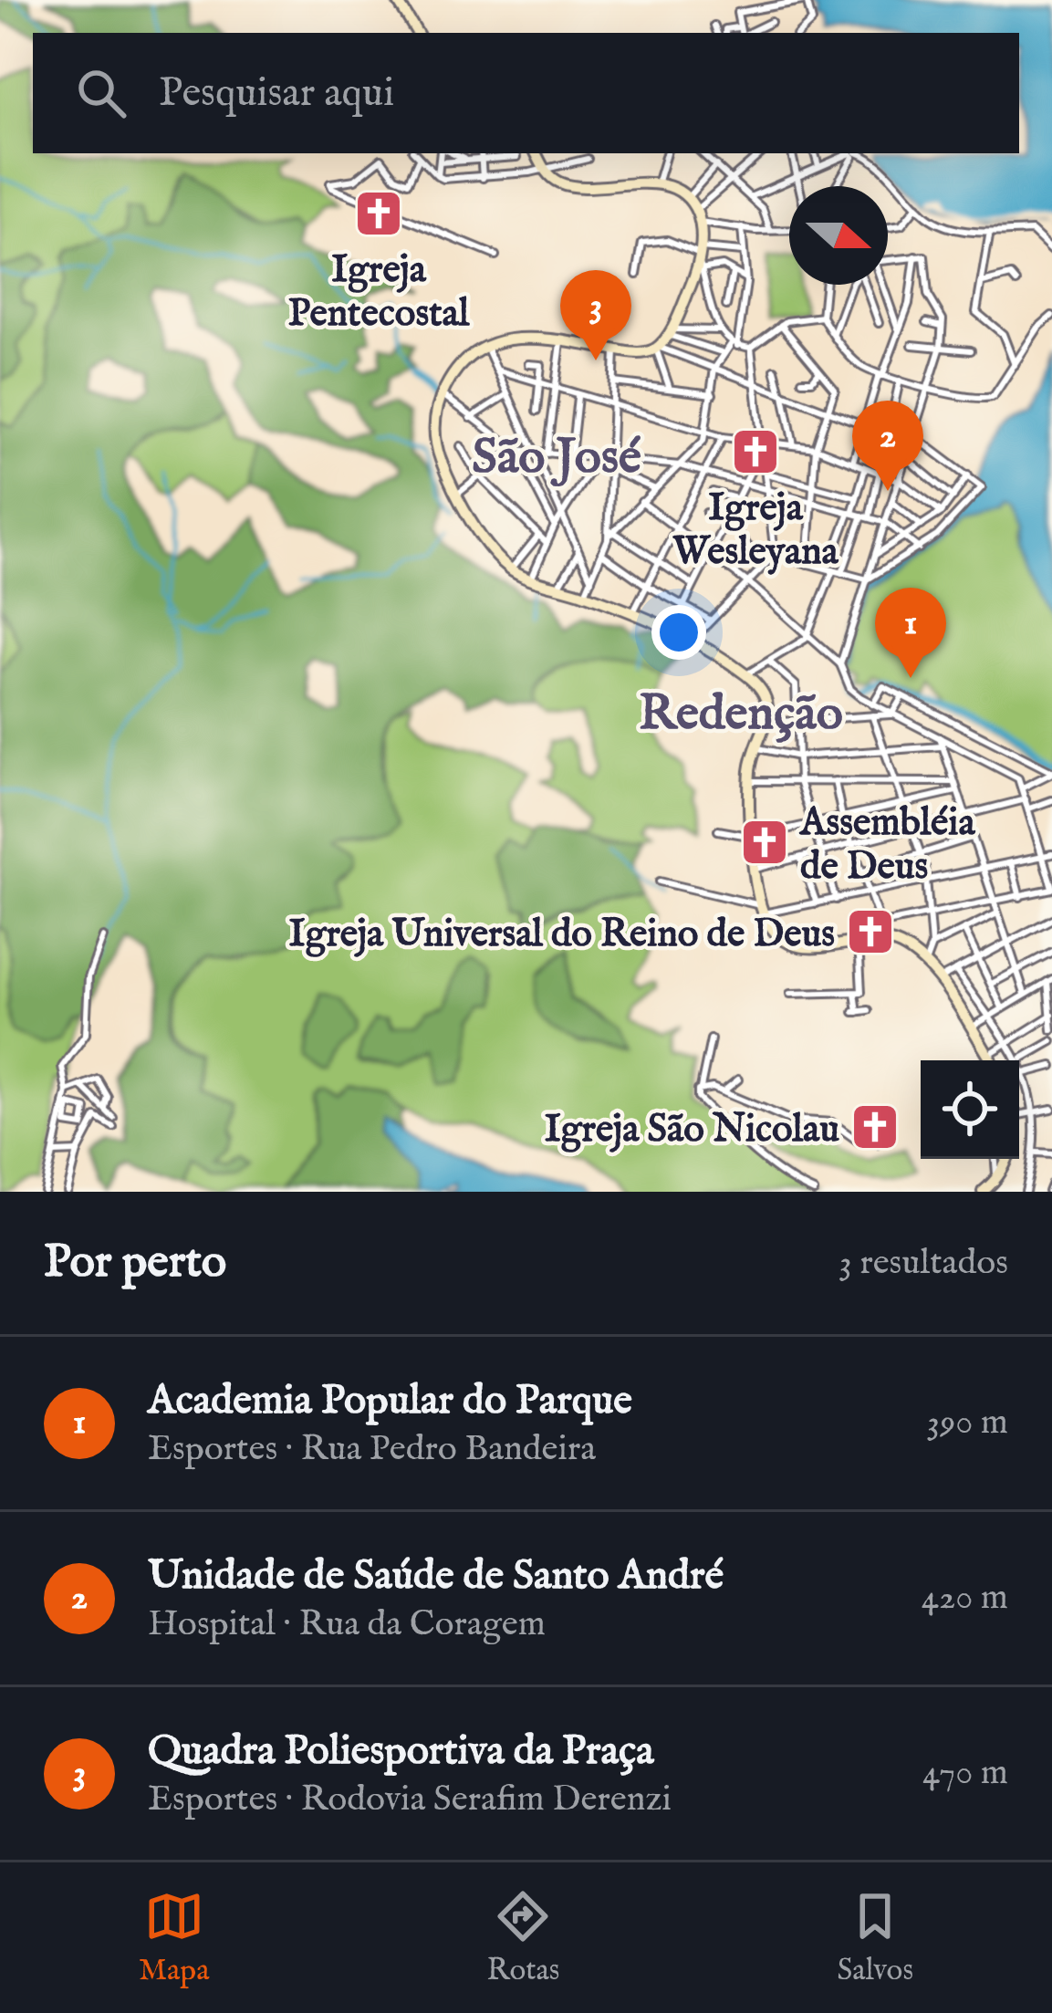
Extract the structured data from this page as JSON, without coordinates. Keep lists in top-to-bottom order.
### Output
{
  "districts": ["São José", "Redenção"],
  "places": {
    "church": [
      "Igreja Pentecostal",
      "Igreja Wesleyana",
      "Assembléia de Deus",
      "Igreja Universal do Reino de Deus",
      "Igreja São Nicolau"
    ]
  },
  "north": "right",
  "page": {
    "search": "Pesquisar aqui",
    "pins": ["3", "2", "1"],
    "heading": ["Por perto", "3 resultados"],
    "list": [
      {
        "mark": "1",
        "name": "Academia Popular do Parque",
        "note": "Esportes · Rua Pedro Bandeira",
        "value": "390 m"
      },
      {
        "mark": "2",
        "name": "Unidade de Saúde de Santo André",
        "note": "Hospital · Rua da Coragem",
        "value": "420 m"
      },
      {
        "mark": "3",
        "name": "Quadra Poliesportiva da Praça",
        "note": "Esportes · Rodovia Serafim Derenzi",
        "value": "470 m"
      }
    ],
    "nav": ["Mapa", "Rotas", "Salvos"]
  }
}
